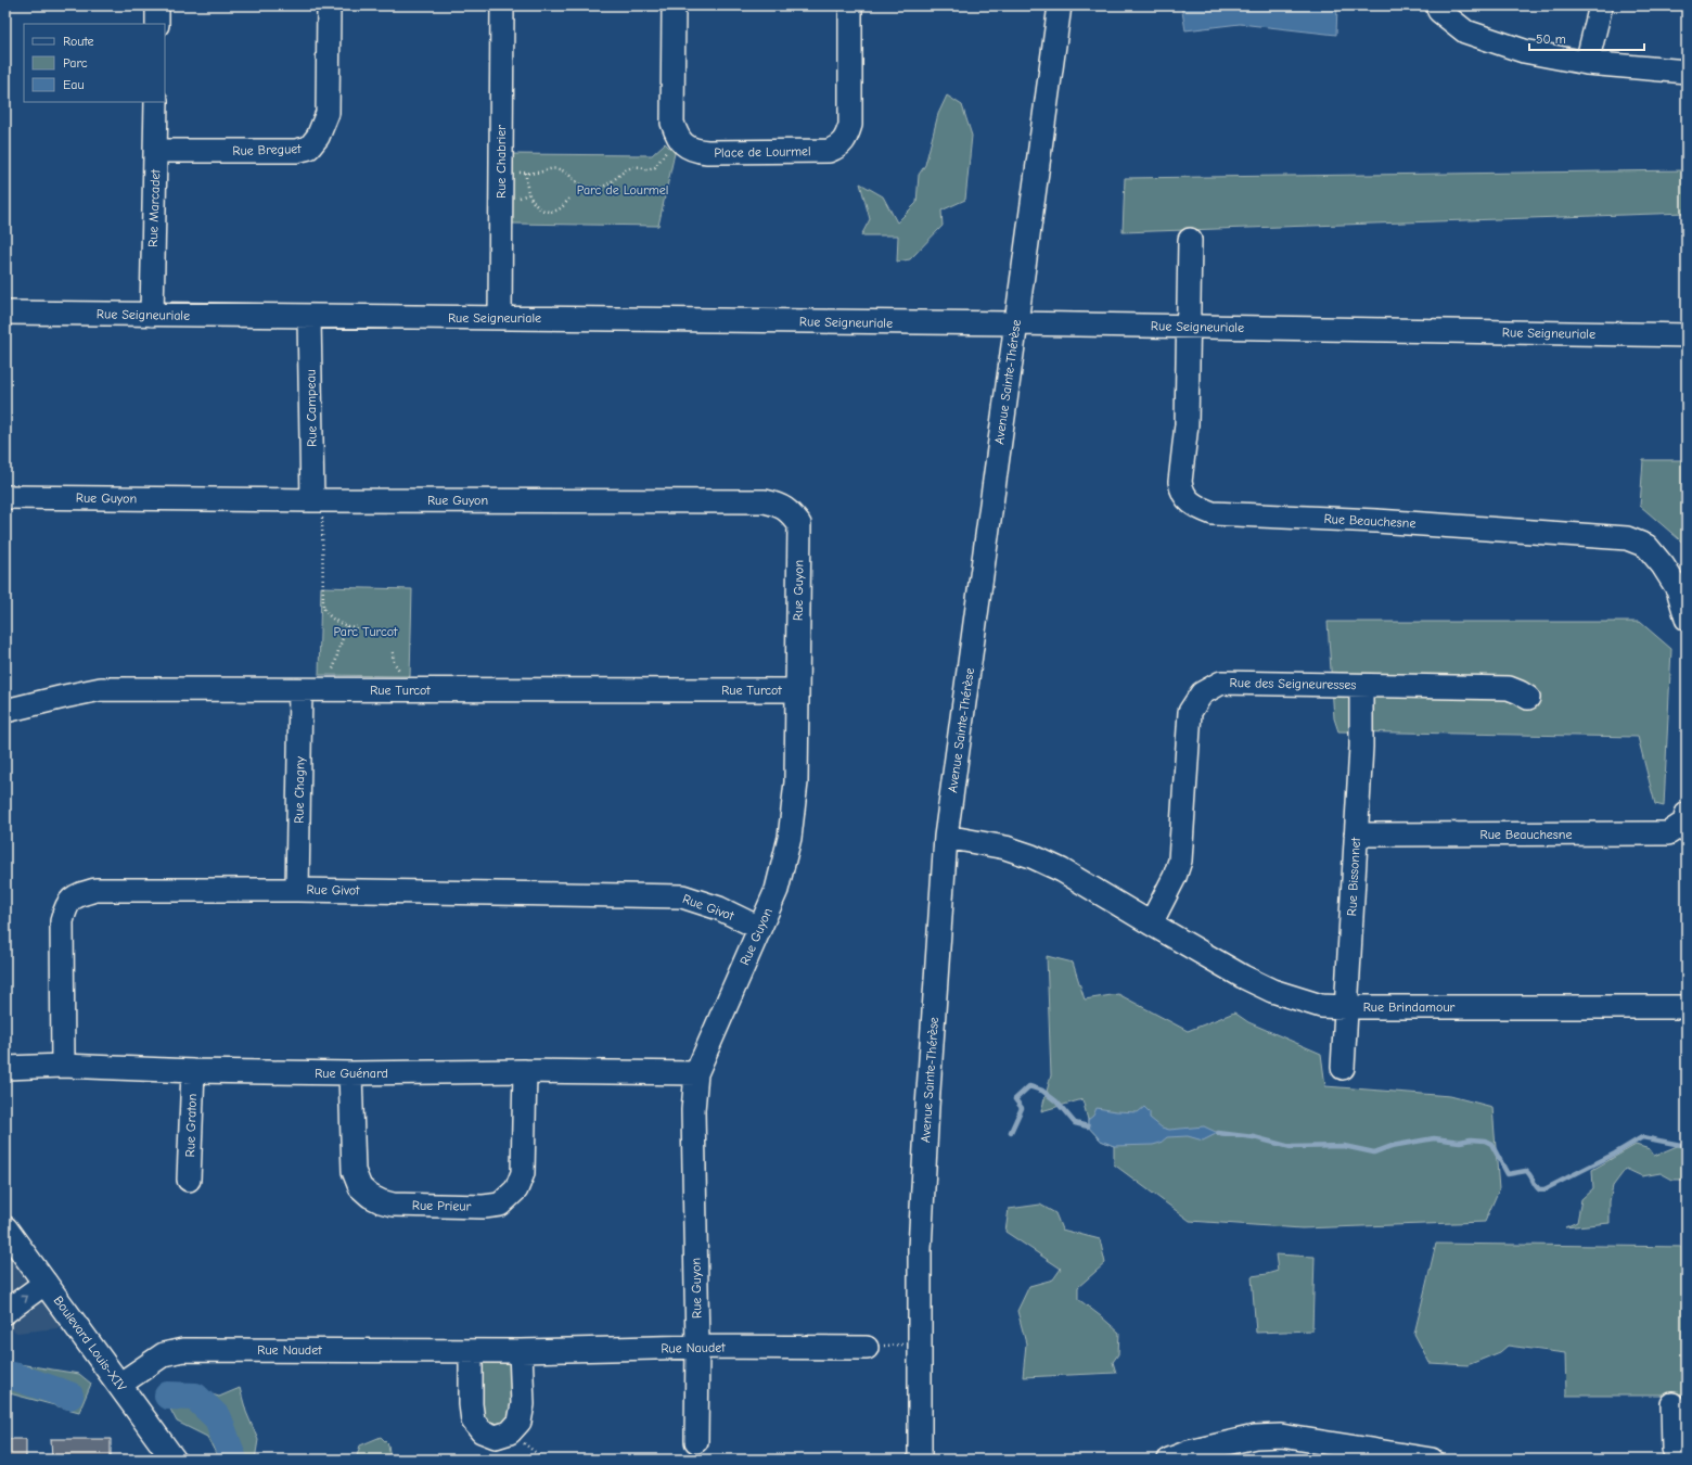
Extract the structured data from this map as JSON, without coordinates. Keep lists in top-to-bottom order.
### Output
{
  "streets": {
    "main road": ["Boulevard Louis-XIV"],
    "street": [
      "Rue Breguet",
      "Place de Lourmel",
      "Rue Chabrier",
      "Rue Marcadet",
      "Rue Seigneuriale",
      "Avenue Sainte-Thérèse",
      "Rue Campeau",
      "Rue Guyon",
      "Rue Beauchesne",
      "Rue des Seigneuresses",
      "Rue Turcot",
      "Rue Chagny",
      "Rue Bissonnet",
      "Rue Givot",
      "Rue Brindamour",
      "Rue Guénard",
      "Rue Graton",
      "Rue Prieur",
      "Rue Naudet"
    ]
  },
  "crossings": [
    ["Rue Breguet", "Rue Marcadet"],
    ["Rue Chabrier", "Rue Seigneuriale"],
    ["Rue Marcadet", "Rue Seigneuriale"],
    ["Rue Seigneuriale", "Avenue Sainte-Thérèse"],
    ["Rue Seigneuriale", "Rue Campeau"],
    ["Rue Seigneuriale", "Rue Beauchesne"],
    ["Avenue Sainte-Thérèse", "Rue Brindamour"],
    ["Rue Campeau", "Rue Guyon"],
    ["Rue Guyon", "Rue Turcot"],
    ["Rue Guyon", "Rue Givot"],
    ["Rue Guyon", "Rue Guénard"],
    ["Rue Guyon", "Rue Naudet"],
    ["Rue Beauchesne", "Rue Bissonnet"],
    ["Rue des Seigneuresses", "Rue Bissonnet"],
    ["Rue des Seigneuresses", "Rue Brindamour"],
    ["Rue Turcot", "Rue Chagny"],
    ["Rue Chagny", "Rue Givot"],
    ["Rue Bissonnet", "Rue Brindamour"],
    ["Rue Givot", "Rue Guénard"],
    ["Rue Guénard", "Rue Graton"],
    ["Rue Guénard", "Rue Prieur"],
    ["Boulevard Louis-XIV", "Rue Naudet"]
  ],
  "parks": ["Parc de Lourmel", "Parc Turcot"],
  "legend": ["Route", "Parc", "Eau"],
  "scale_bar": "50 m"
}
